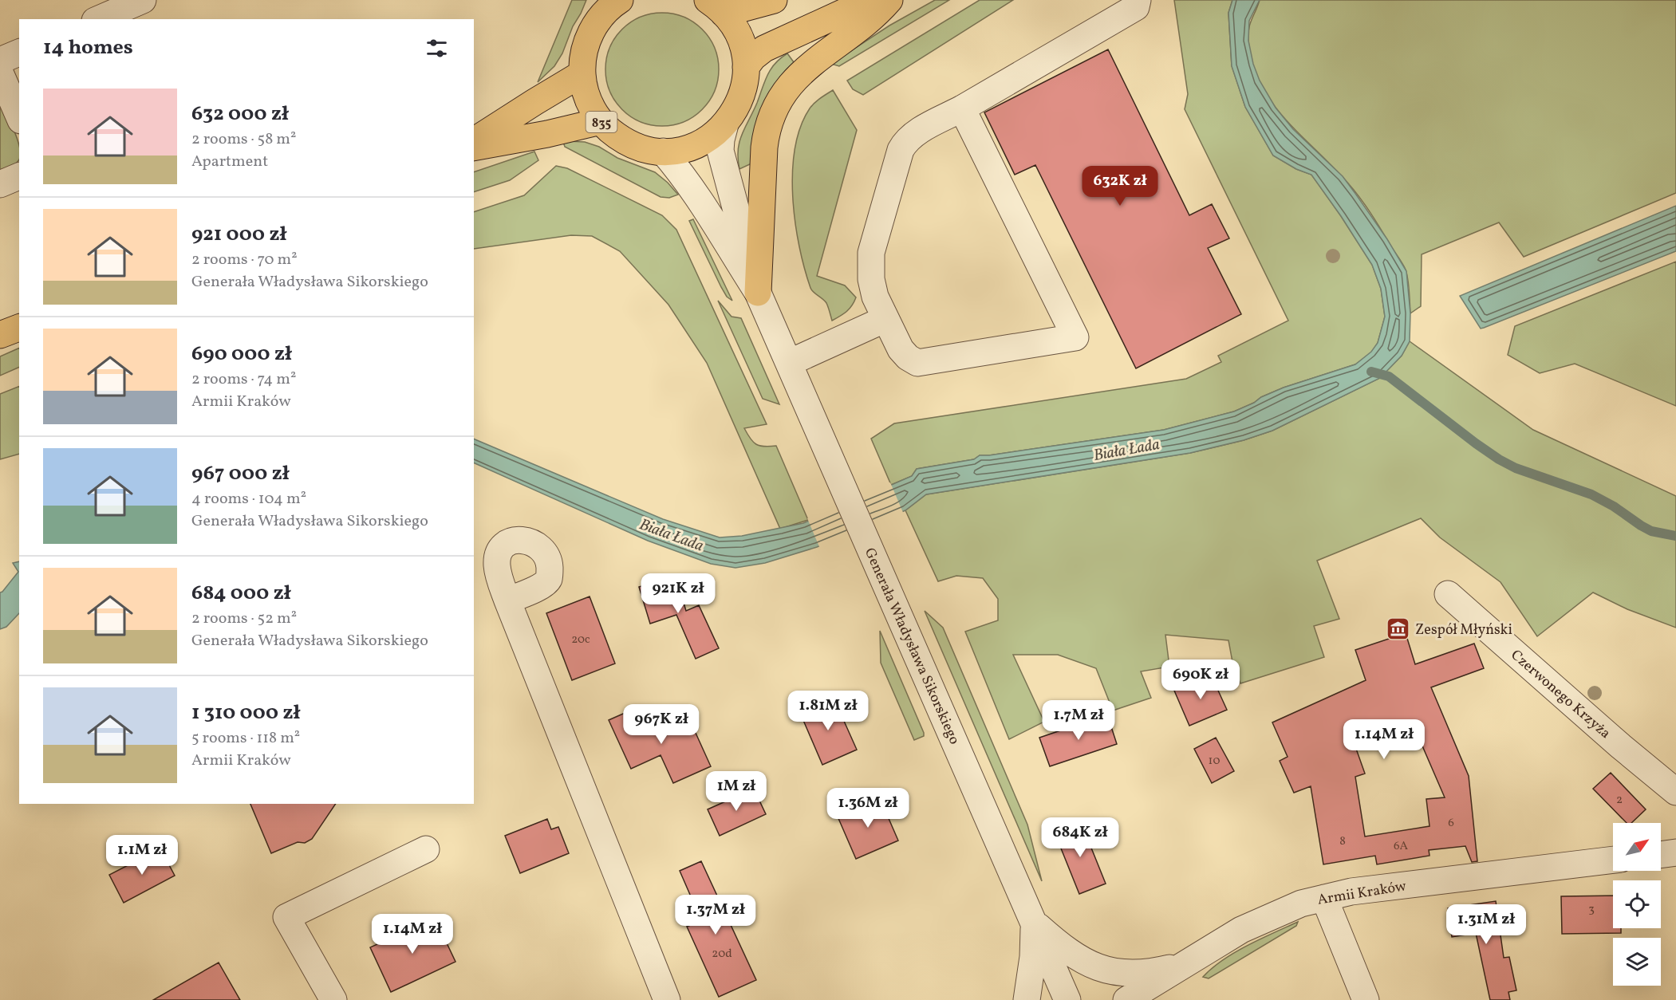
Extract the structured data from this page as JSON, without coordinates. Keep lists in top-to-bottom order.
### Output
{
  "streets": {
    "main road": ["835"],
    "street": ["Generała Władysława Sikorskiego", "Czerwonego Krzyża", "Armii Kraków"]
  },
  "crossings": [
    ["835", "Generała Władysława Sikorskiego"]
  ],
  "water": ["Biała Łada"],
  "places": {
    "museum": ["Zespół Młyński"]
  },
  "house_numbers": [
    "20c",
    "10",
    "2",
    "6",
    "8",
    "6A",
    "3",
    "20d"
  ],
  "north": "top right",
  "page": {
    "heading": "14 homes",
    "list": [
      {
        "name": "632 000 zł",
        "note": "2 rooms · 58 m² · Apartment"
      },
      {
        "name": "921 000 zł",
        "note": "2 rooms · 70 m² · Generała Władysława Sikorskiego"
      },
      {
        "name": "690 000 zł",
        "note": "2 rooms · 74 m² · Armii Kraków"
      },
      {
        "name": "967 000 zł",
        "note": "4 rooms · 104 m² · Generała Władysława Sikorskiego"
      },
      {
        "name": "684 000 zł",
        "note": "2 rooms · 52 m² · Generała Władysława Sikorskiego"
      },
      {
        "name": "1 310 000 zł",
        "note": "5 rooms · 118 m² · Armii Kraków"
      }
    ],
    "price": [
      "632K zł",
      "921K zł",
      "690K zł",
      "1.81M zł",
      "1.7M zł",
      "967K zł",
      "1.14M zł",
      "1M zł",
      "1.36M zł",
      "684K zł",
      "1.1M zł",
      "1.37M zł",
      "1.31M zł",
      "1.14M zł"
    ]
  }
}
